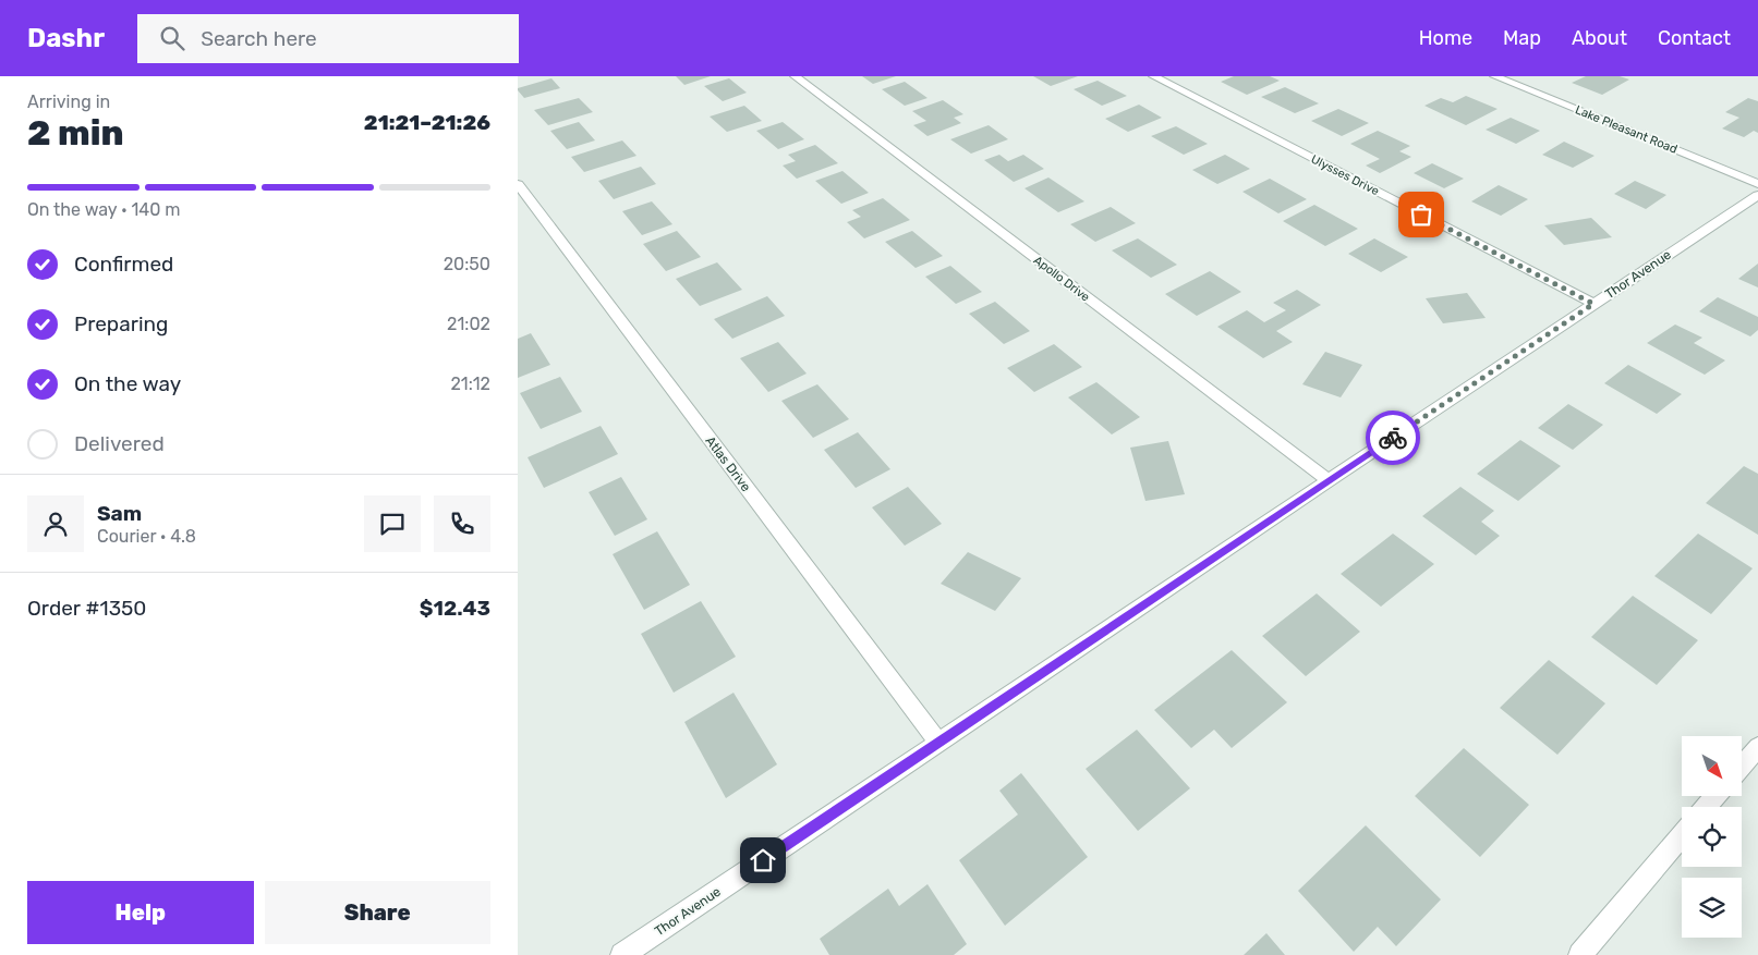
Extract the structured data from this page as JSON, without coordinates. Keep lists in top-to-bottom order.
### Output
{
  "streets": {
    "street": [
      "Lake Pleasant Road",
      "Ulysses Drive",
      "Thor Avenue",
      "Apollo Drive",
      "Atlas Drive"
    ]
  },
  "crossings": [
    ["Ulysses Drive", "Thor Avenue"],
    ["Thor Avenue", "Apollo Drive"],
    ["Thor Avenue", "Atlas Drive"]
  ],
  "north": "bottom right",
  "page": {
    "header": "Dashr",
    "search": "Search here",
    "nav": [
      "Home",
      "Map",
      "About",
      "Contact"
    ],
    "heading": ["2 min", "Arriving in", "21:21–21:26"],
    "panel": [
      "Sam",
      "Courier · 4.8",
      "Order #1350",
      "$12.43"
    ],
    "bar": "On the way · 140 m",
    "list": [
      ["Confirmed", "20:50"],
      ["Preparing", "21:02"],
      ["On the way", "21:12"],
      "Delivered"
    ],
    "buttons": ["Help", "Share"]
  }
}
